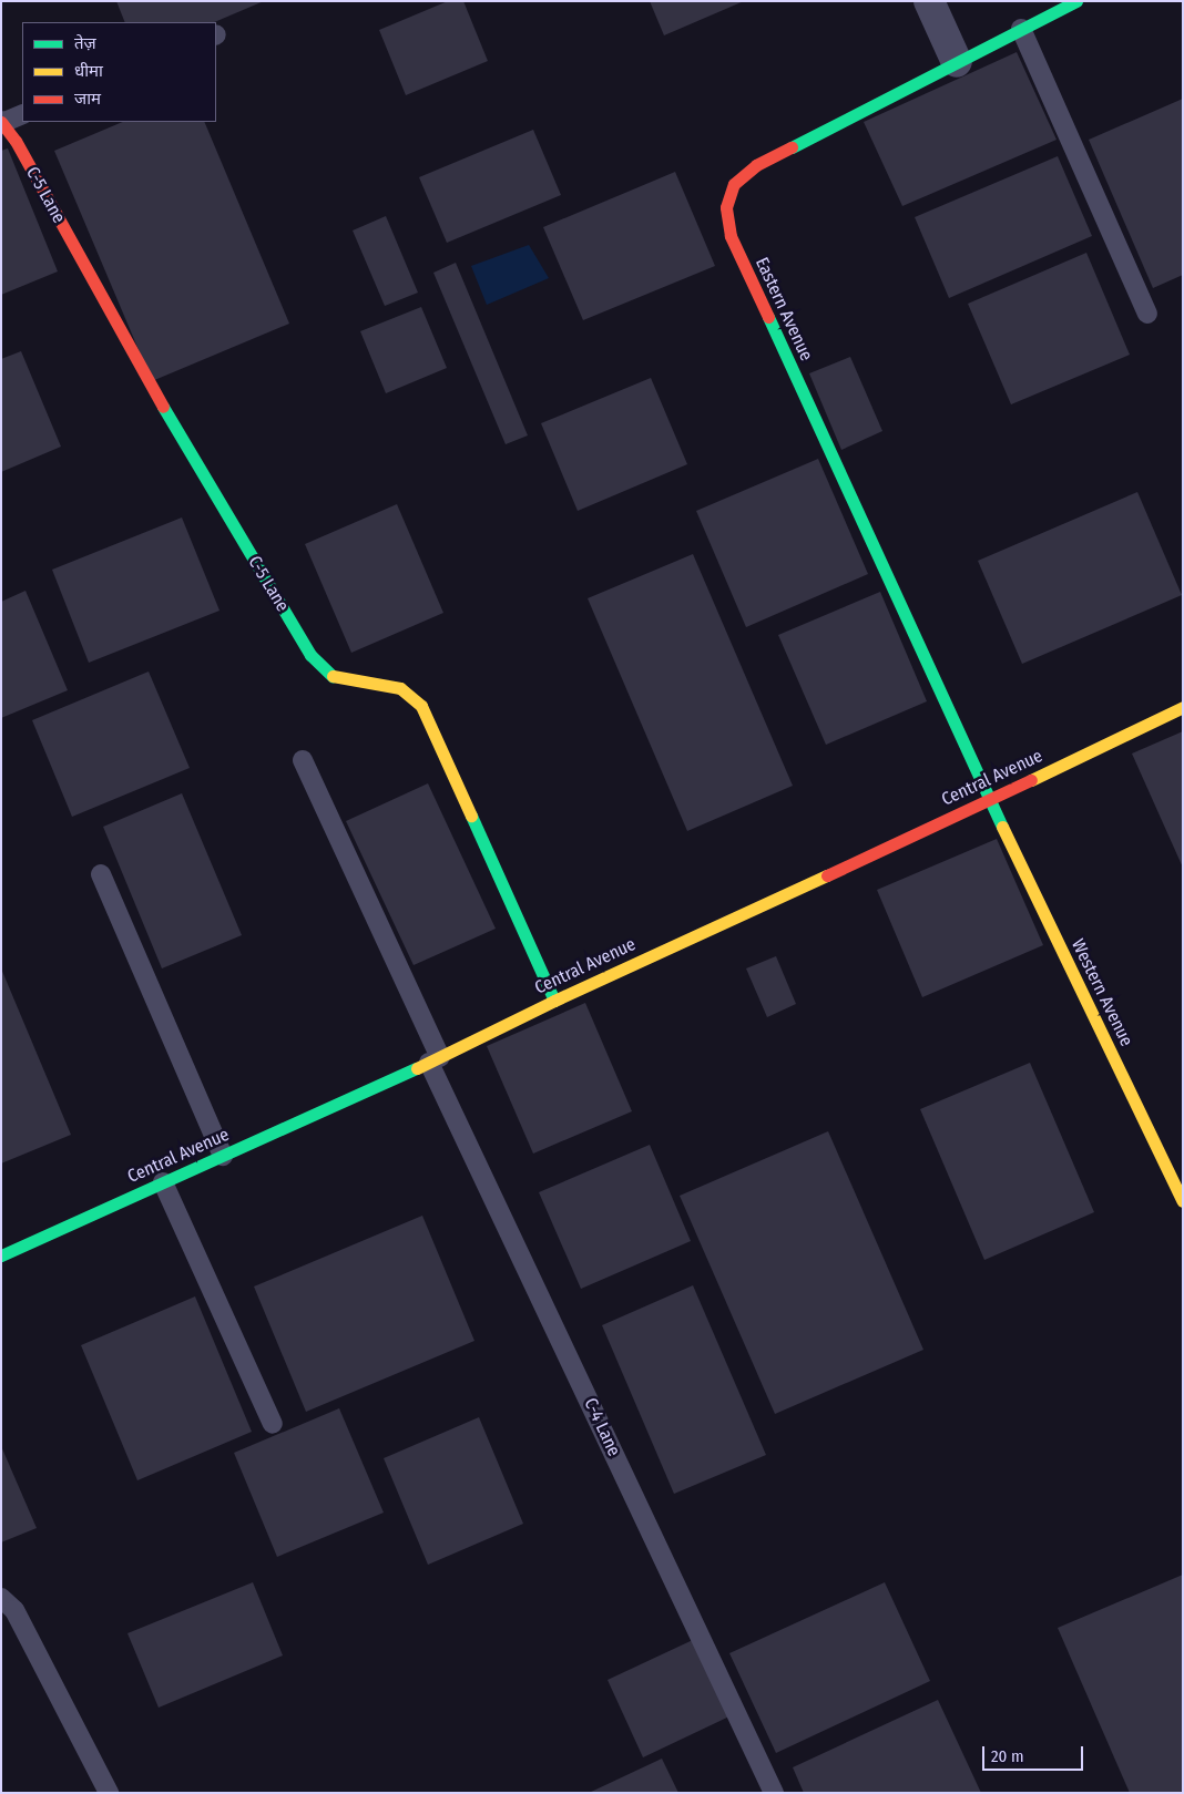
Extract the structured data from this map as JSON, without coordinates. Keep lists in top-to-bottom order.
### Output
{
  "streets": {
    "street": [
      "C-5 Lane",
      "Eastern Avenue",
      "Central Avenue",
      "Western Avenue"
    ],
    "lane": ["C-4 Lane"]
  },
  "crossings": [
    ["C-5 Lane", "Central Avenue"],
    ["Eastern Avenue", "Central Avenue"],
    ["Eastern Avenue", "Western Avenue"],
    ["Central Avenue", "Western Avenue"],
    ["Central Avenue", "C-4 Lane"]
  ],
  "legend": ["तेज़", "धीमा", "जाम"],
  "scale_bar": "20 m"
}
